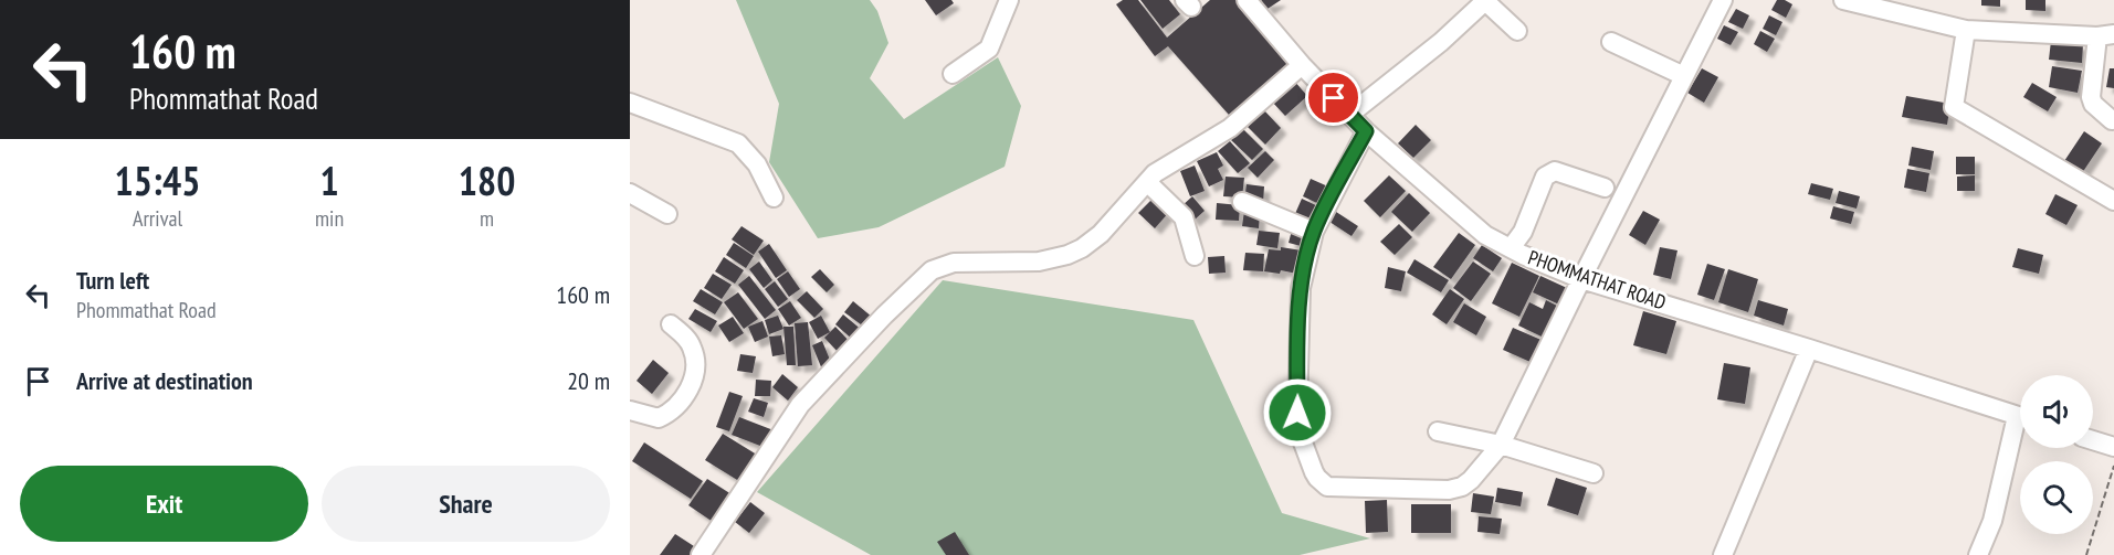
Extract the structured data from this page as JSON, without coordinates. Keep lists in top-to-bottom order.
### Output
{
  "streets": {
    "street": ["PHOMMATHAT ROAD"]
  },
  "page": {
    "turn": ["160 m", "Phommathat Road"],
    "eta": [
      "15:45",
      "Arrival",
      "1",
      "min",
      "180",
      "m"
    ],
    "list": [
      {
        "name": "Turn left",
        "note": "Phommathat Road",
        "value": "160 m"
      },
      {
        "name": "Arrive at destination",
        "value": "20 m"
      }
    ],
    "buttons": ["Exit", "Share"]
  }
}
